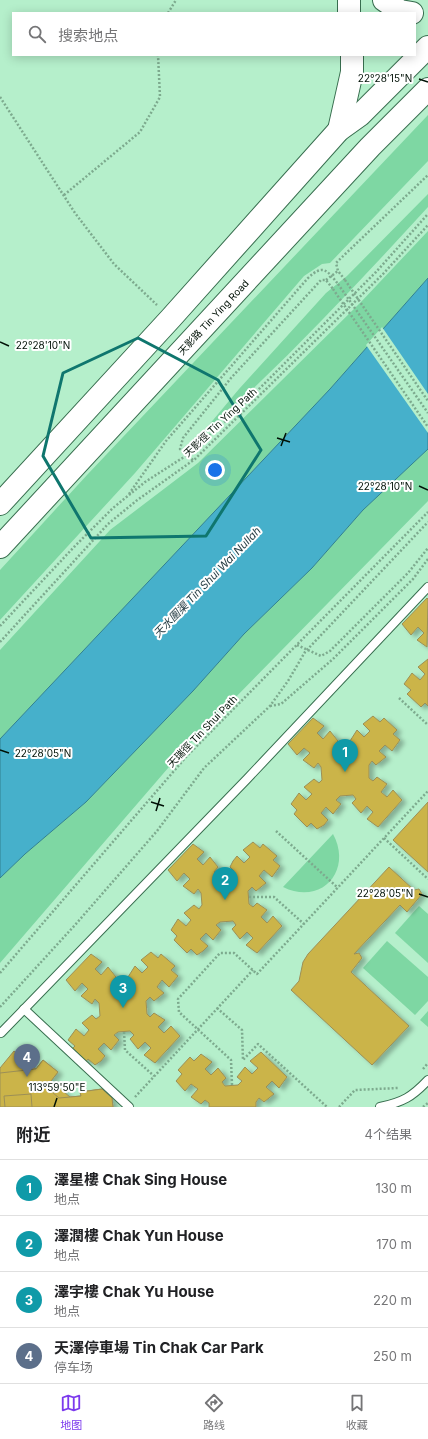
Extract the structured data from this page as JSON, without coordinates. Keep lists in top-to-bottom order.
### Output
{
  "streets": {
    "main road": ["天影路 Tin Ying Road"],
    "path": ["天影徑 Tin Ying Path", "天瑞徑 Tin Shui Path"]
  },
  "water": ["天水圍渠 Tin Shui Wai Nullah"],
  "page": {
    "search": "搜索地点",
    "pins": [
      "1",
      "2",
      "3",
      "4"
    ],
    "heading": ["附近", "4个结果"],
    "list": [
      {
        "mark": "1",
        "name": "澤星樓 Chak Sing House",
        "note": "地点",
        "value": "130 m"
      },
      {
        "mark": "2",
        "name": "澤潤樓 Chak Yun House",
        "note": "地点",
        "value": "170 m"
      },
      {
        "mark": "3",
        "name": "澤宇樓 Chak Yu House",
        "note": "地点",
        "value": "220 m"
      },
      {
        "mark": "4",
        "name": "天澤停車場 Tin Chak Car Park",
        "note": "停车场",
        "value": "250 m"
      }
    ],
    "nav": ["地图", "路线", "收藏"]
  },
  "coordinates": [
    "22°28'15\"N",
    "22°28'10\"N",
    "22°28'05\"N",
    "113°59'50\"E"
  ]
}
